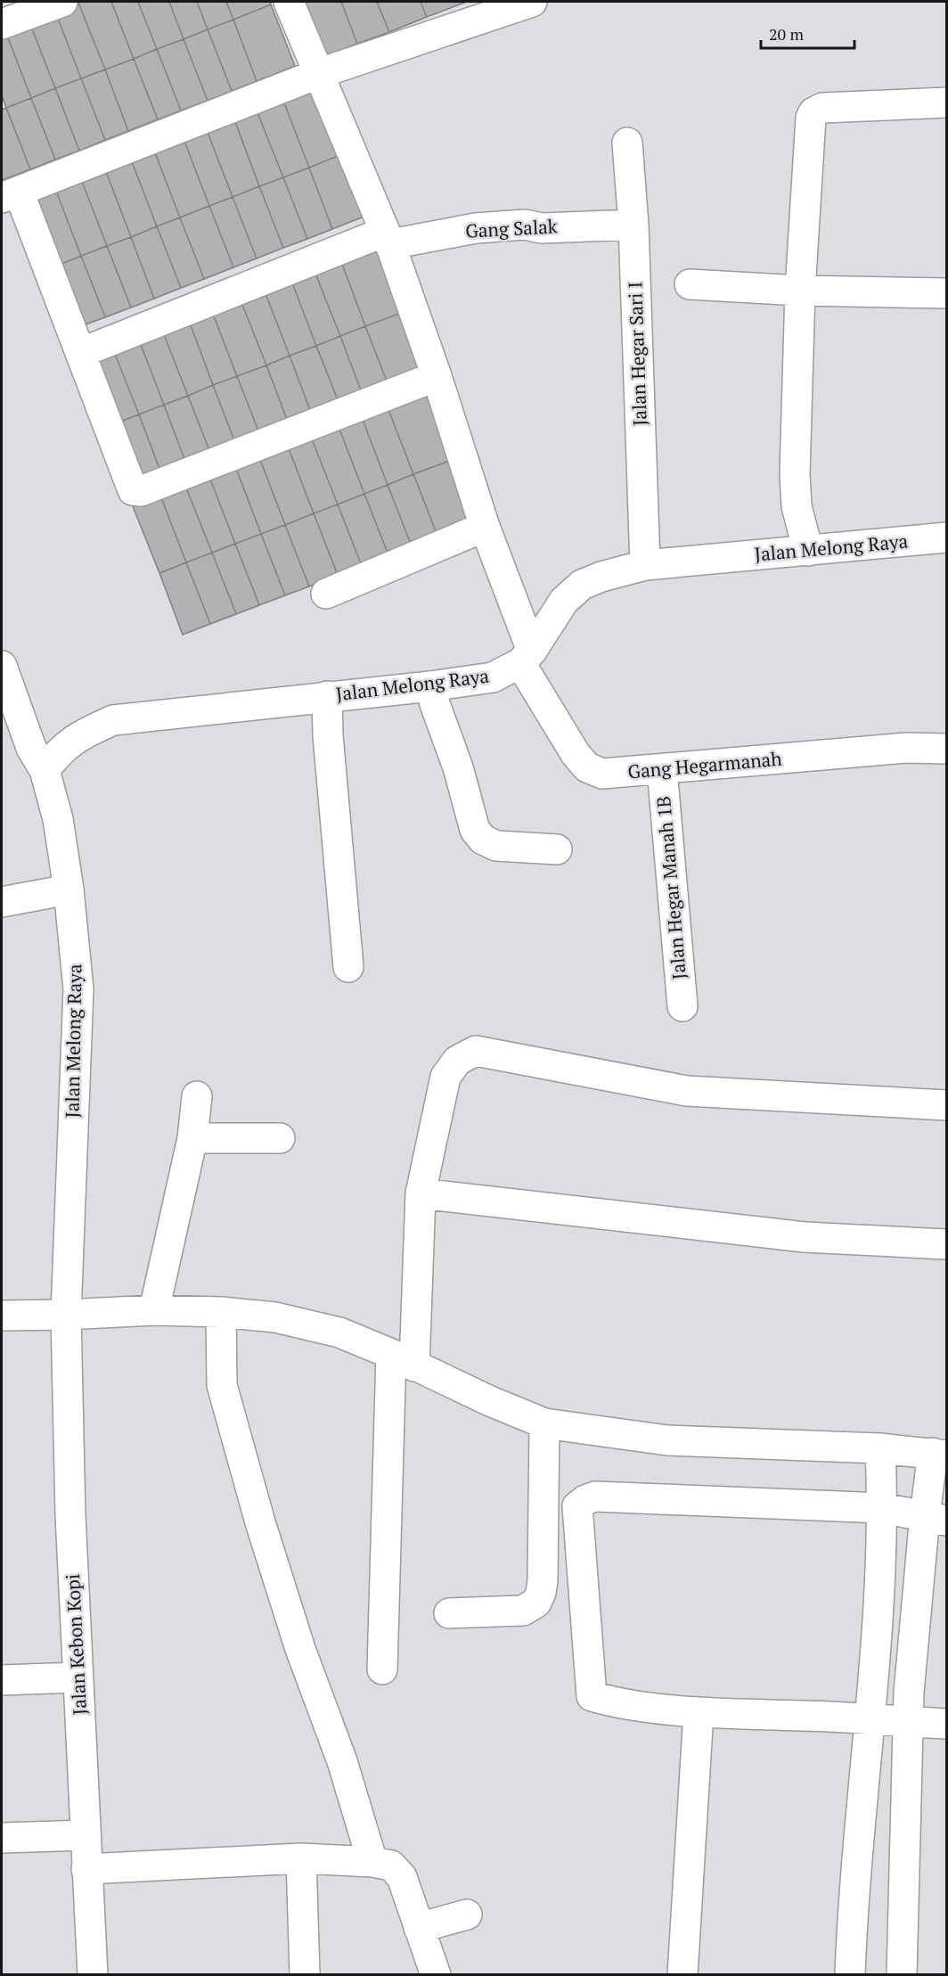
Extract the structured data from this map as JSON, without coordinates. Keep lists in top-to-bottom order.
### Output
{
  "streets": {
    "street": [
      "Gang Salak",
      "Jalan Hegar Sari I",
      "Jalan Melong Raya",
      "Gang Hegarmanah",
      "Jalan Hegar Manah 1B",
      "Jalan Kebon Kopi"
    ]
  },
  "crossings": [
    ["Gang Salak", "Jalan Hegar Sari I"],
    ["Gang Salak", "Gang Hegarmanah"],
    ["Jalan Hegar Sari I", "Jalan Melong Raya"],
    ["Jalan Melong Raya", "Gang Hegarmanah"],
    ["Jalan Melong Raya", "Jalan Kebon Kopi"],
    ["Gang Hegarmanah", "Jalan Hegar Manah 1B"]
  ],
  "scale_bar": "20 m"
}
